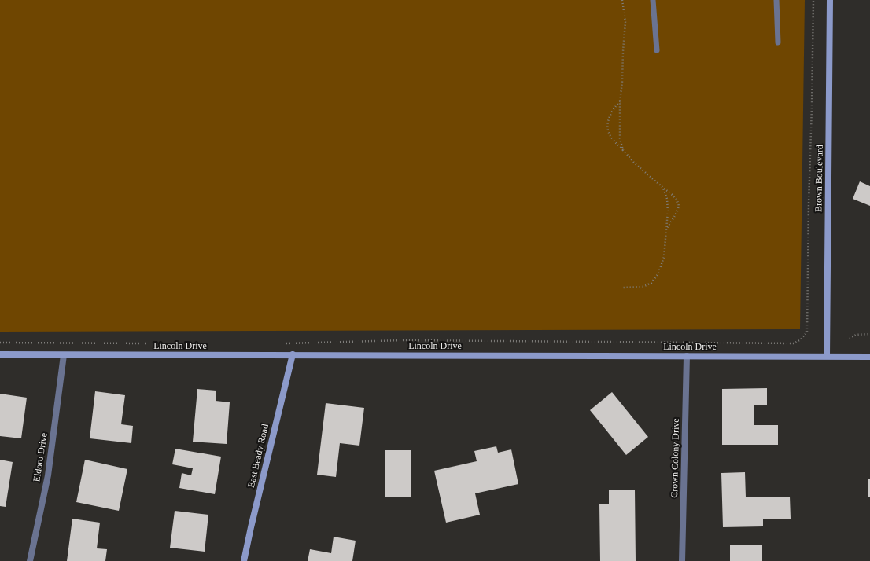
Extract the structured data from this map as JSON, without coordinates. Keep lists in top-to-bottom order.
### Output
{
  "streets": {
    "street": [
      "Brown Boulevard",
      "Lincoln Drive",
      "East Beady Road",
      "Eldoro Drive",
      "Crown Colony Drive"
    ]
  },
  "crossings": [
    ["Brown Boulevard", "Lincoln Drive"],
    ["Lincoln Drive", "East Beady Road"],
    ["Lincoln Drive", "Eldoro Drive"],
    ["Lincoln Drive", "Crown Colony Drive"]
  ]
}
